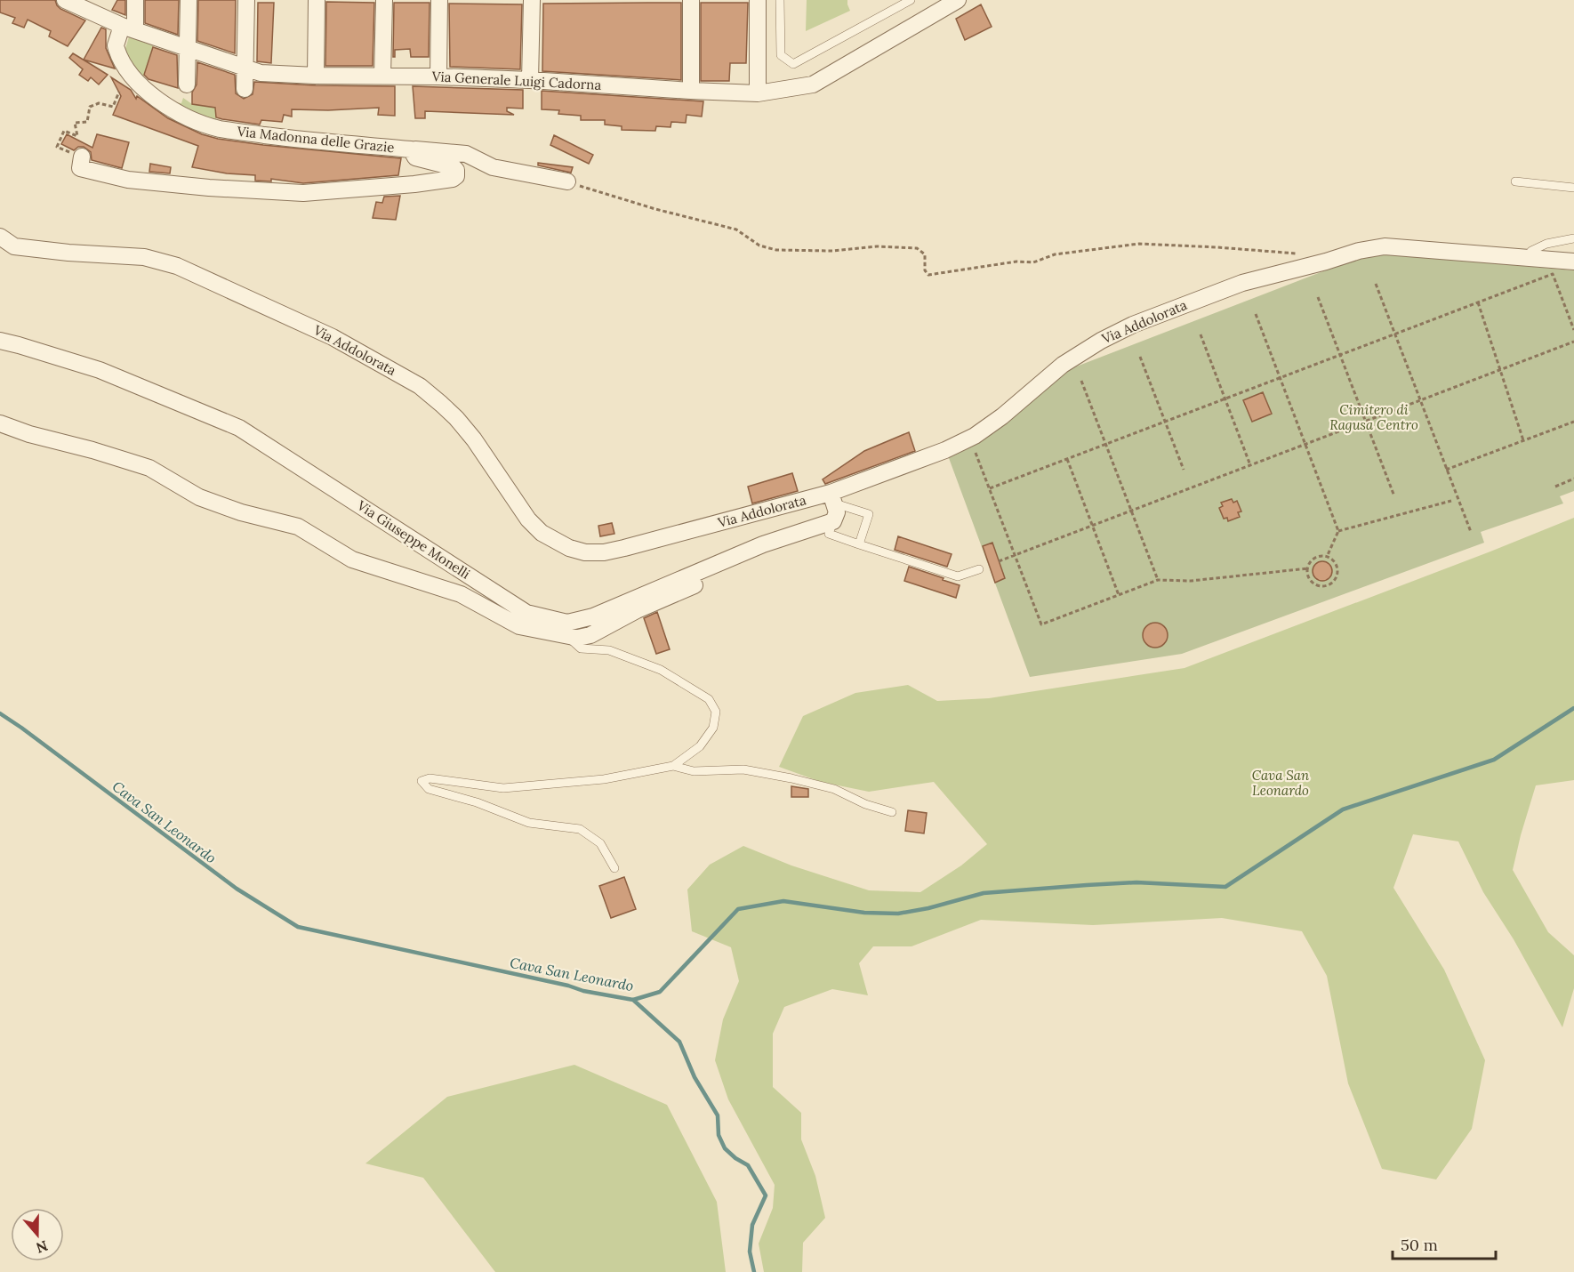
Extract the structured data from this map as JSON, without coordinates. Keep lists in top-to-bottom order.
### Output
{
  "streets": {
    "street": [
      "Via Generale Luigi Cadorna",
      "Via Madonna delle Grazie",
      "Via Addolorata",
      "Via Giuseppe Monelli"
    ]
  },
  "crossings": [
    ["Via Generale Luigi Cadorna", "Via Madonna delle Grazie"]
  ],
  "water": ["Cava San Leonardo"],
  "parks": ["Cimitero di Ragusa Centro", "Cava San Leonardo"],
  "scale_bar": "50 m",
  "north": "bottom"
}
